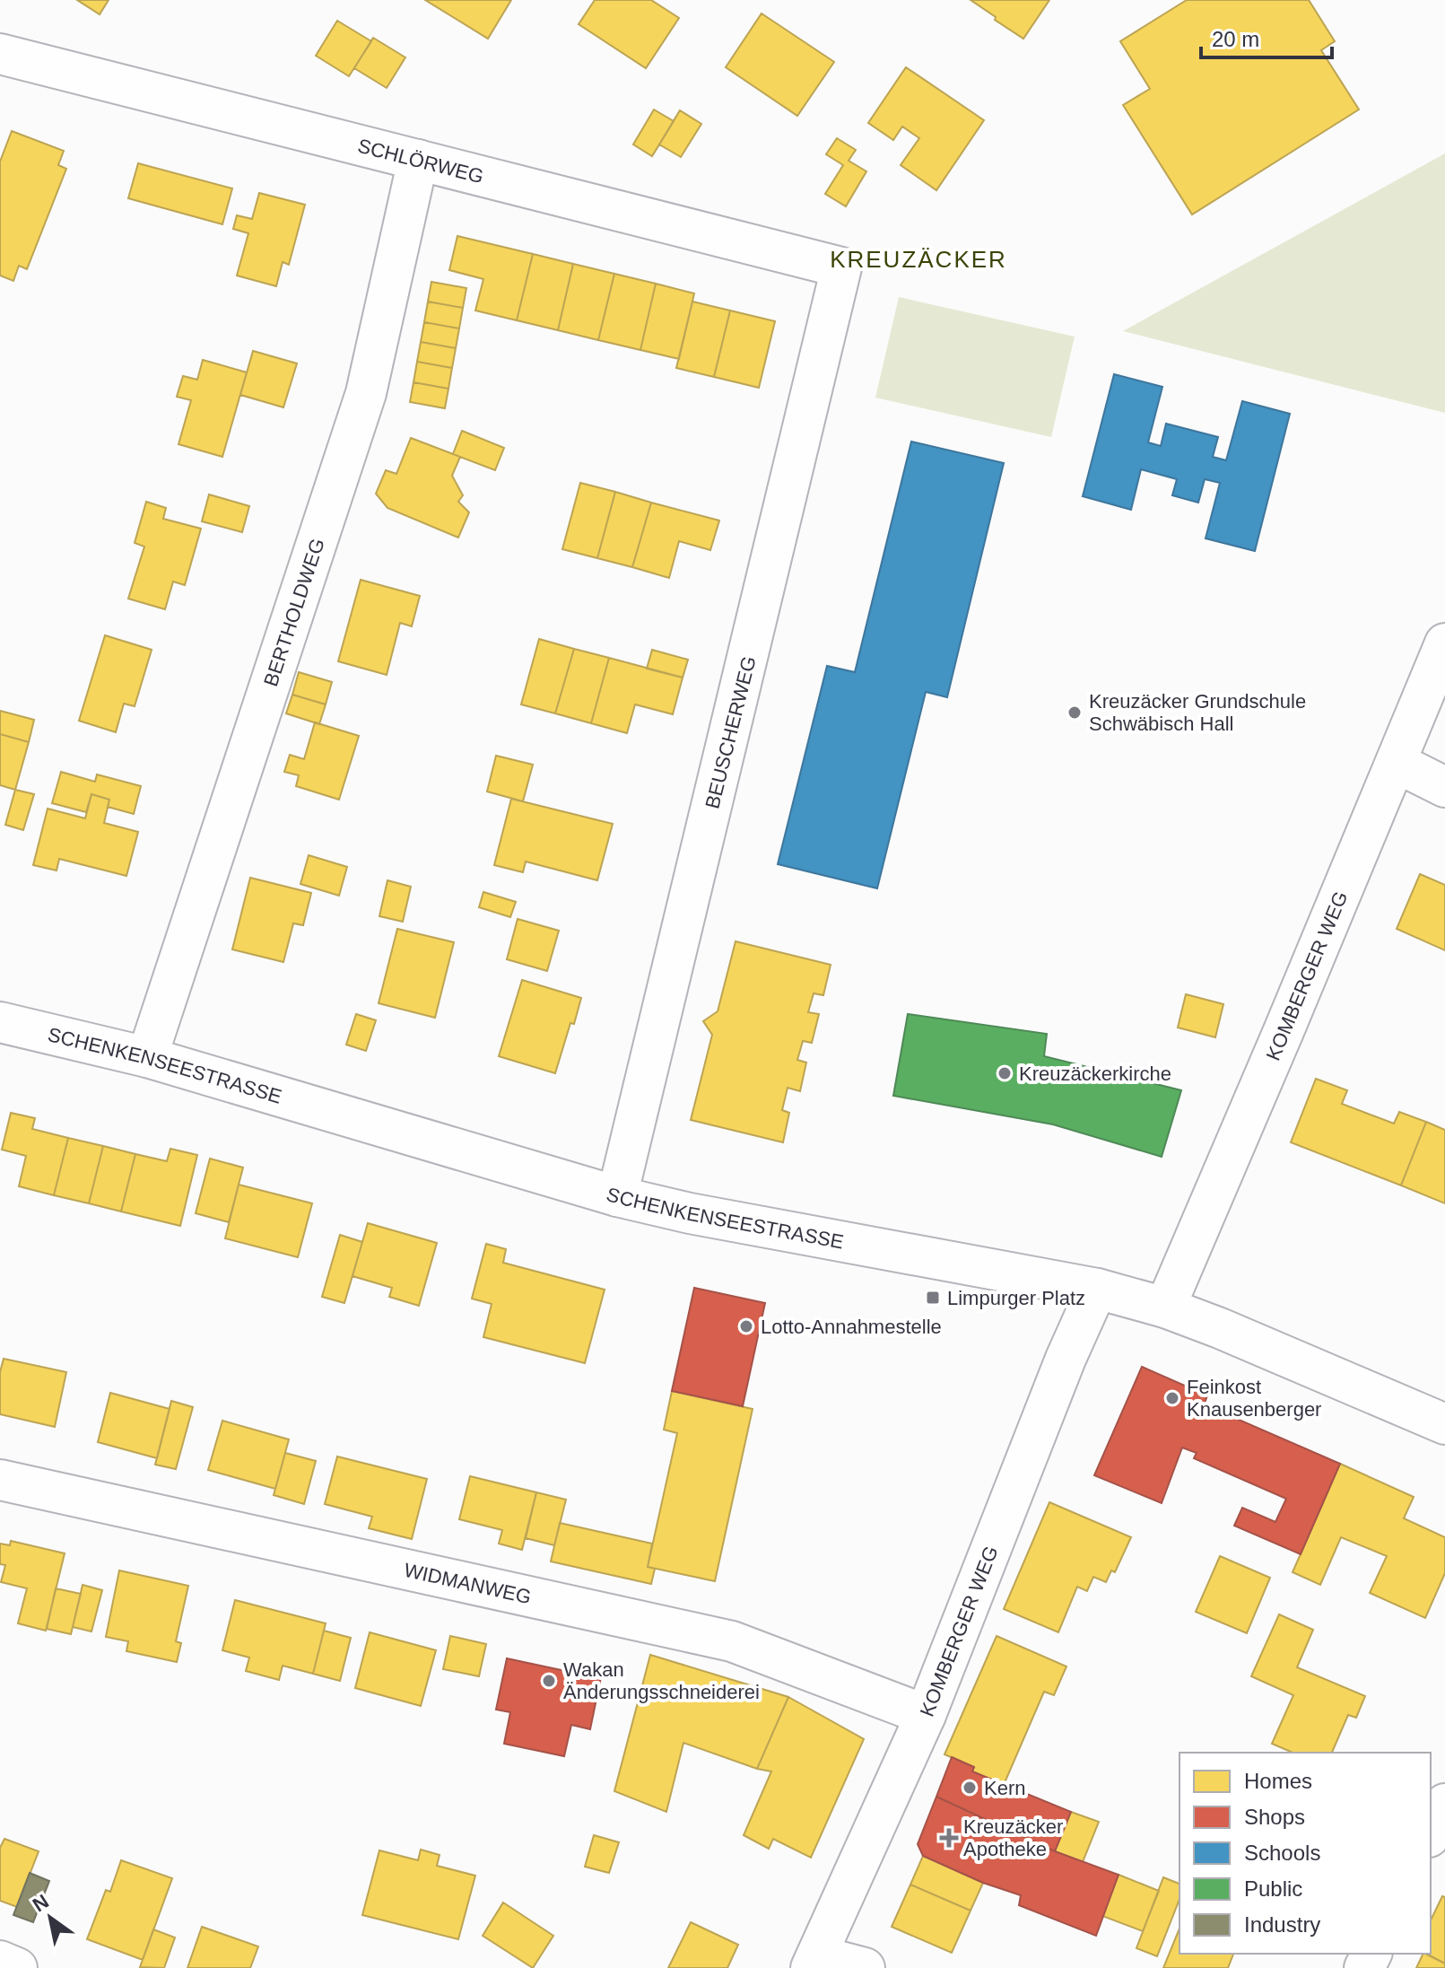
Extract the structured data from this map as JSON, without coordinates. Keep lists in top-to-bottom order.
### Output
{
  "streets": {
    "street": [
      "SCHLÖRWEG",
      "BERTHOLDWEG",
      "BEUSCHERWEG",
      "KOMBERGER WEG",
      "SCHENKENSEESTRASSE",
      "WIDMANWEG"
    ]
  },
  "crossings": [
    ["SCHLÖRWEG", "BERTHOLDWEG"],
    ["SCHLÖRWEG", "BEUSCHERWEG"],
    ["BERTHOLDWEG", "SCHENKENSEESTRASSE"],
    ["BEUSCHERWEG", "SCHENKENSEESTRASSE"],
    ["KOMBERGER WEG", "SCHENKENSEESTRASSE"],
    ["KOMBERGER WEG", "WIDMANWEG"]
  ],
  "districts": ["KREUZÄCKER"],
  "places": {
    "other": [
      "Kreuzäcker Grundschule Schwäbisch Hall",
      "Kreuzäckerkirche",
      "Lotto-Annahmestelle",
      "Feinkost Knausenberger",
      "Wakan Änderungsschneiderei",
      "Kern"
    ],
    "transit": ["Limpurger Platz"],
    "health": ["Kreuzäcker Apotheke"]
  },
  "legend": [
    "Homes",
    "Shops",
    "Schools",
    "Public",
    "Industry"
  ],
  "scale_bar": "20 m",
  "north": "top left"
}
